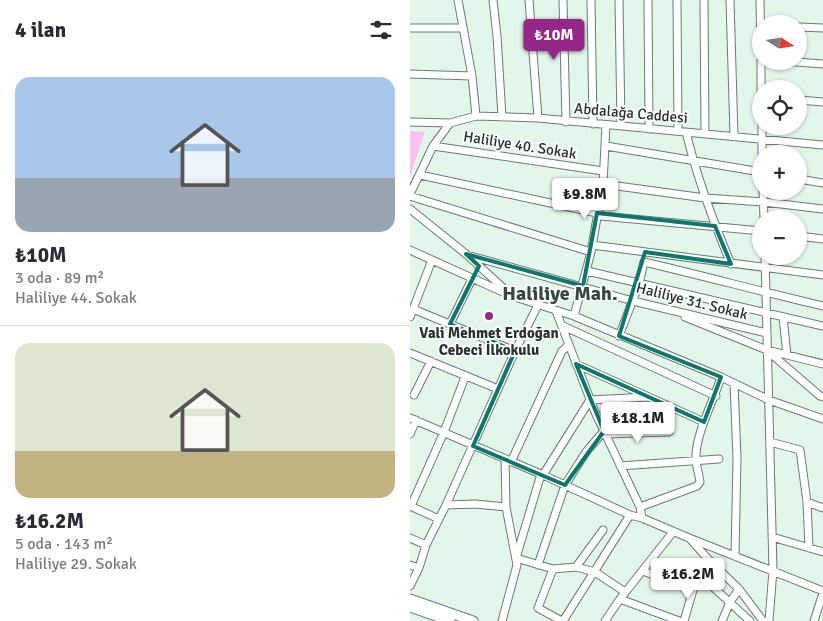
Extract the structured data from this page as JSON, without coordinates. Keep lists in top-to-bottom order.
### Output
{
  "streets": {
    "street": ["Abdalağa Caddesi", "Haliliye 40. Sokak", "Haliliye 31. Sokak"]
  },
  "districts": ["Haliliye Mah."],
  "places": ["Vali Mehmet Erdoğan Cebeci İlkokulu"],
  "north": "right",
  "page": {
    "heading": "4 ilan",
    "map_buttons": ["+", "−"],
    "price": [
      "₺10M",
      "₺9.8M",
      "₺18.1M",
      "₺16.2M"
    ],
    "list": [
      {
        "name": "₺10M",
        "note": "3 oda · 89 m² · Haliliye 44. Sokak"
      },
      {
        "name": "₺16.2M",
        "note": "5 oda · 143 m² · Haliliye 29. Sokak"
      }
    ]
  }
}
